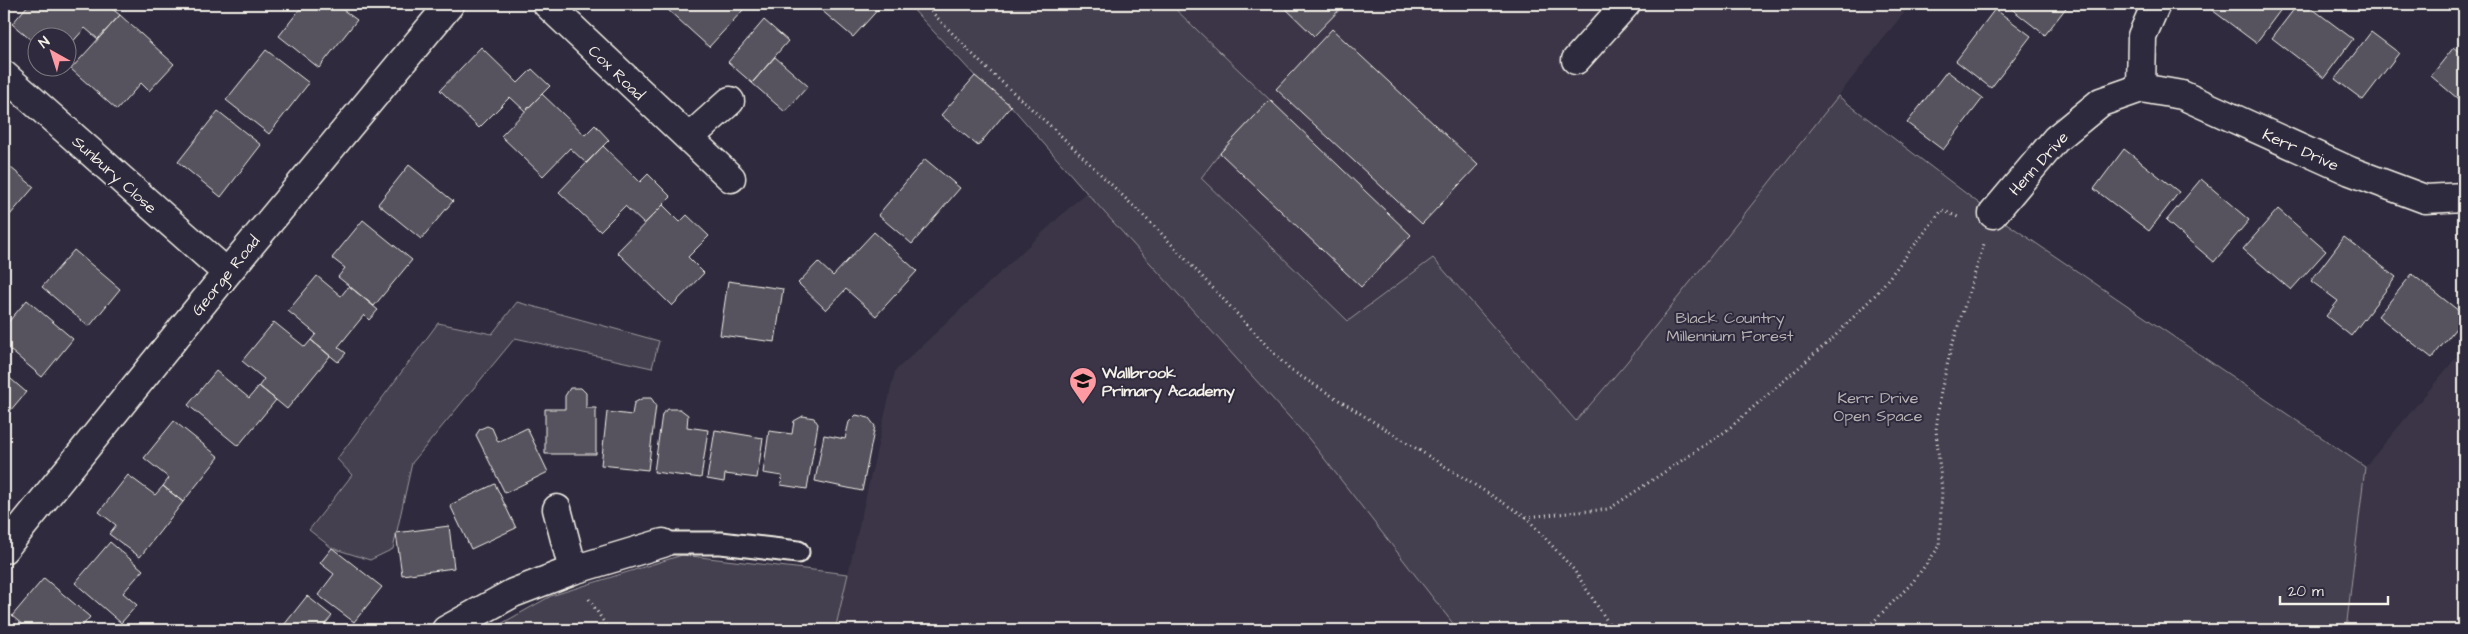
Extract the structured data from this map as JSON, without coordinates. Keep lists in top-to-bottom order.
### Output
{
  "streets": {
    "street": [
      "Cox Road",
      "Kerr Drive",
      "Henn Drive",
      "Sunbury Close",
      "George Road"
    ]
  },
  "crossings": [
    ["Kerr Drive", "Henn Drive"],
    ["Sunbury Close", "George Road"]
  ],
  "parks": ["Black Country Millennium Forest", "Kerr Drive Open Space"],
  "places": {
    "school or university": ["Wallbrook Primary Academy"]
  },
  "scale_bar": "20 m",
  "north": "top left"
}
